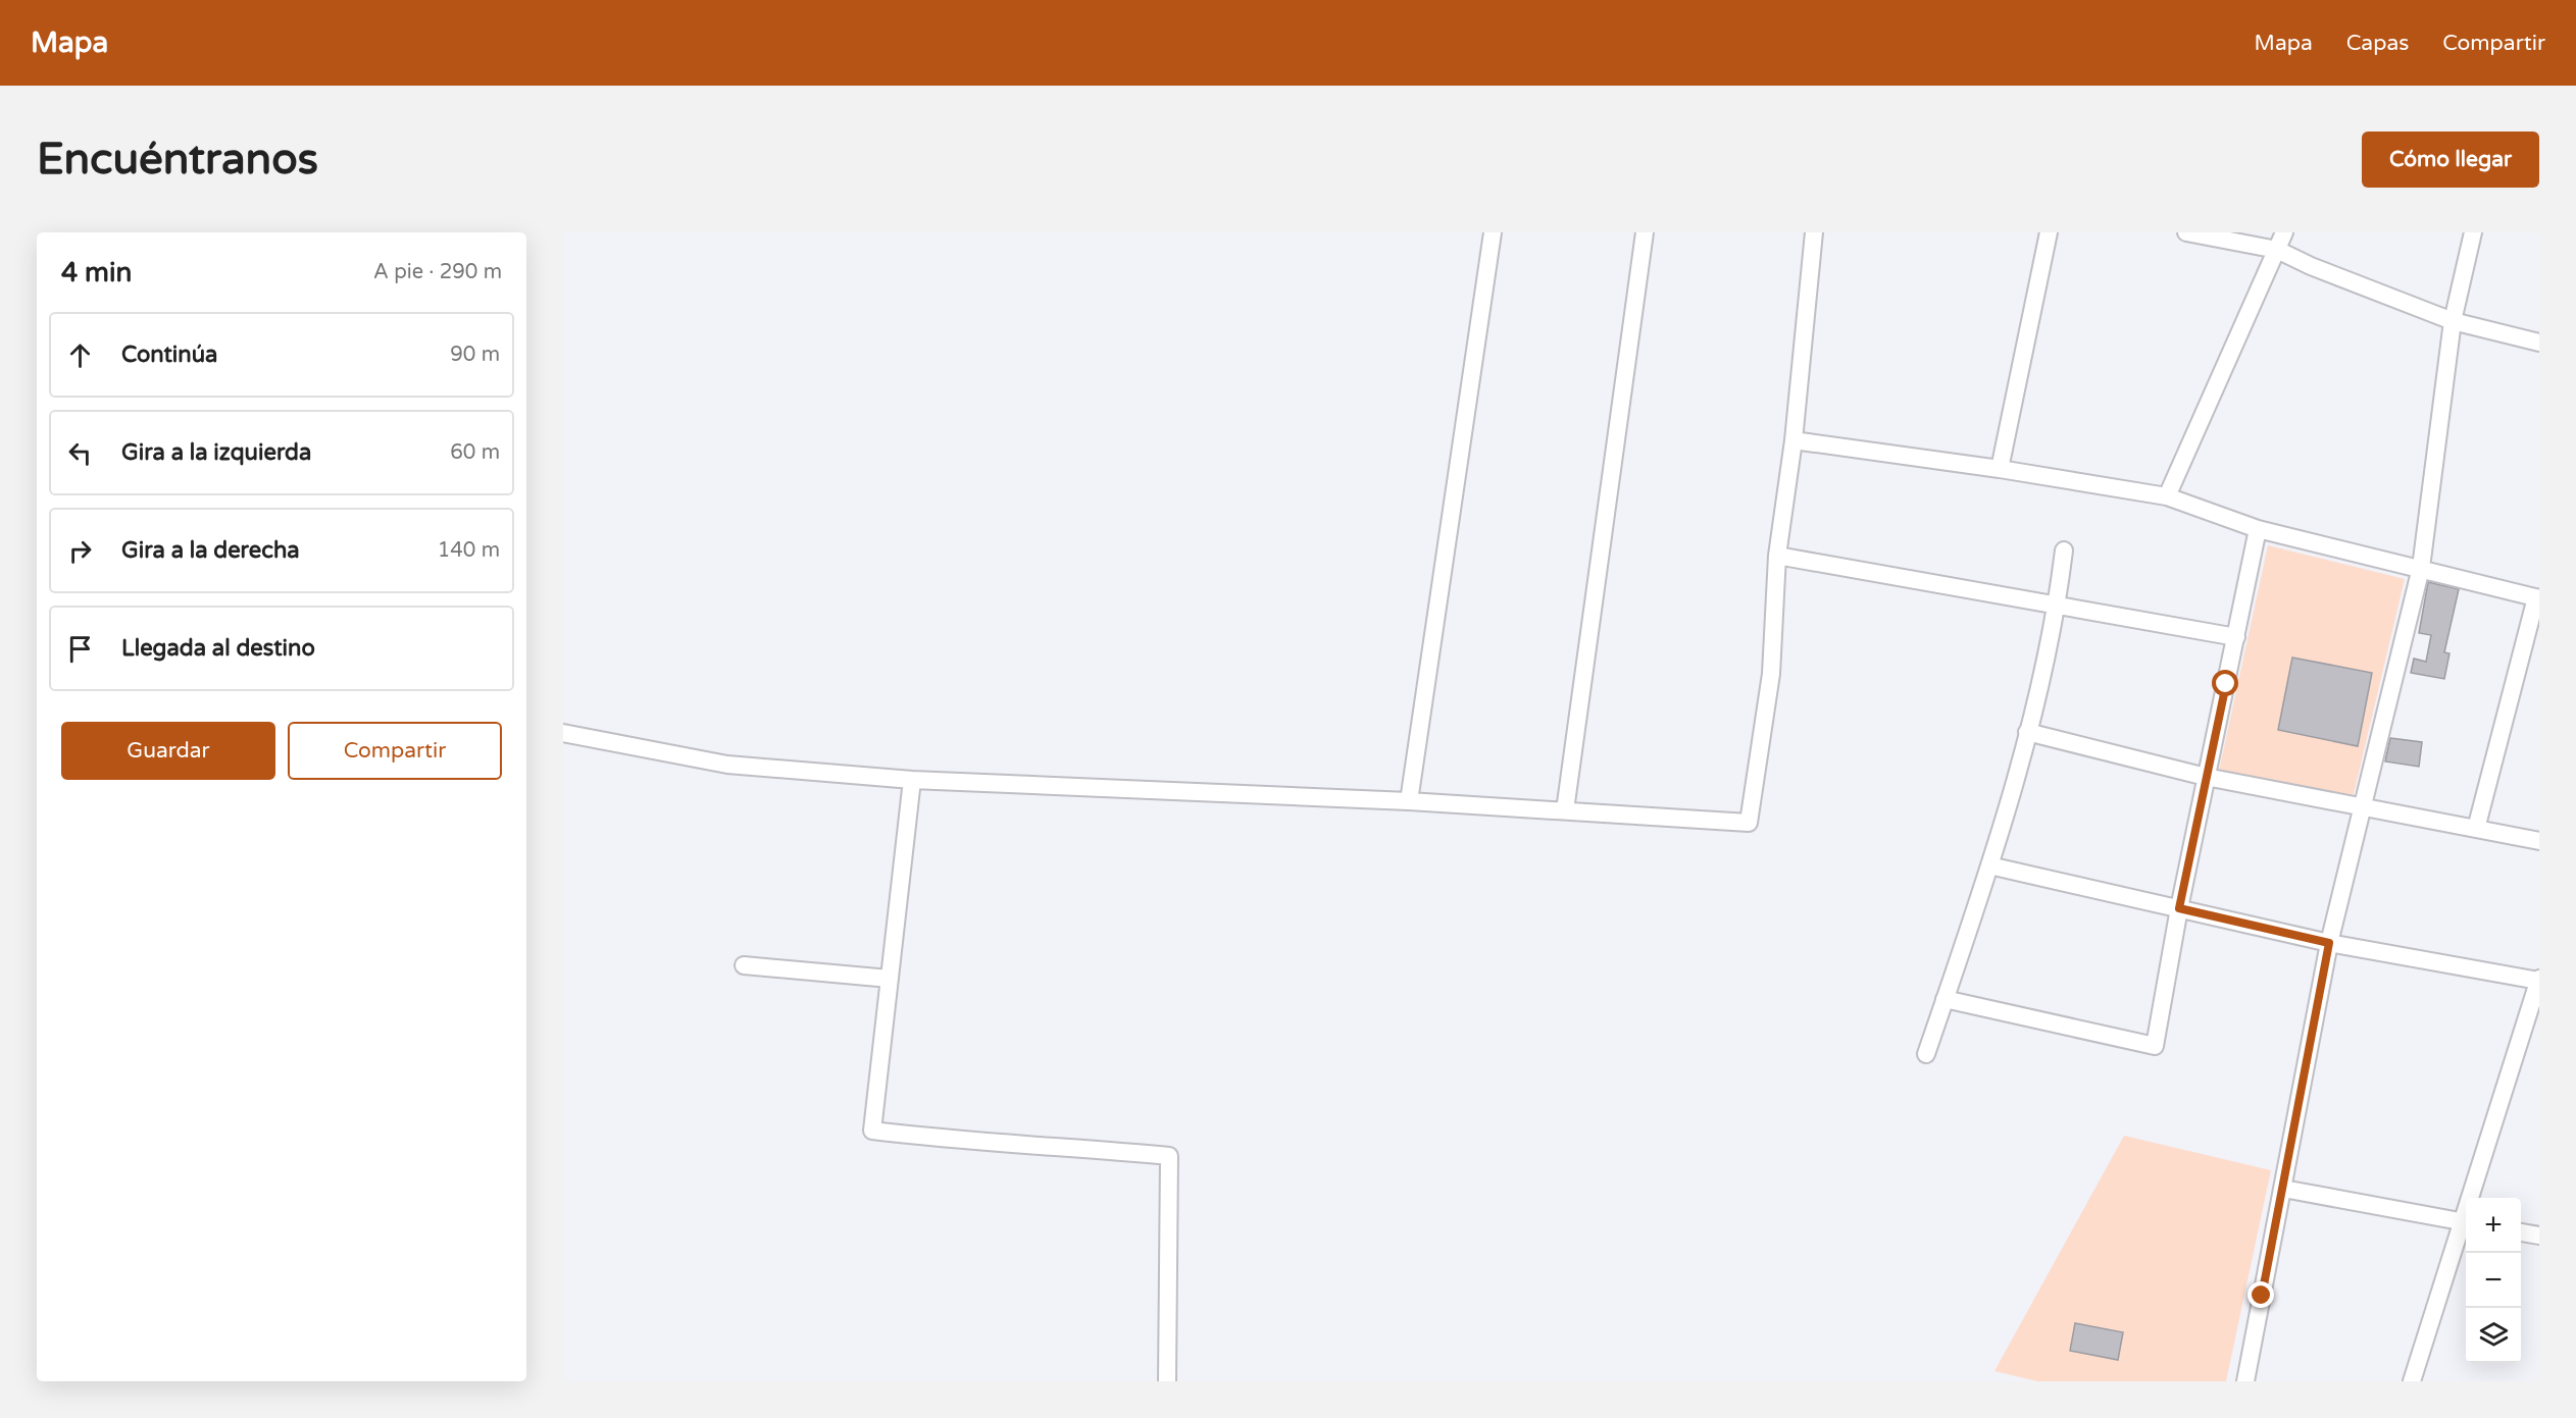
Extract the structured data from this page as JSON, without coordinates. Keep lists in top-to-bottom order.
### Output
{
  "page": {
    "header": "Mapa",
    "nav": ["Mapa", "Capas", "Compartir"],
    "buttons": [
      "Cómo llegar",
      ["Guardar", "Compartir"]
    ],
    "title": "Encuéntranos",
    "heading": ["4 min", "A pie · 290 m"],
    "list": [
      ["Continúa", "90 m"],
      ["Gira a la izquierda", "60 m"],
      ["Gira a la derecha", "140 m"],
      "Llegada al destino"
    ],
    "map_buttons": ["+", "−"]
  }
}
